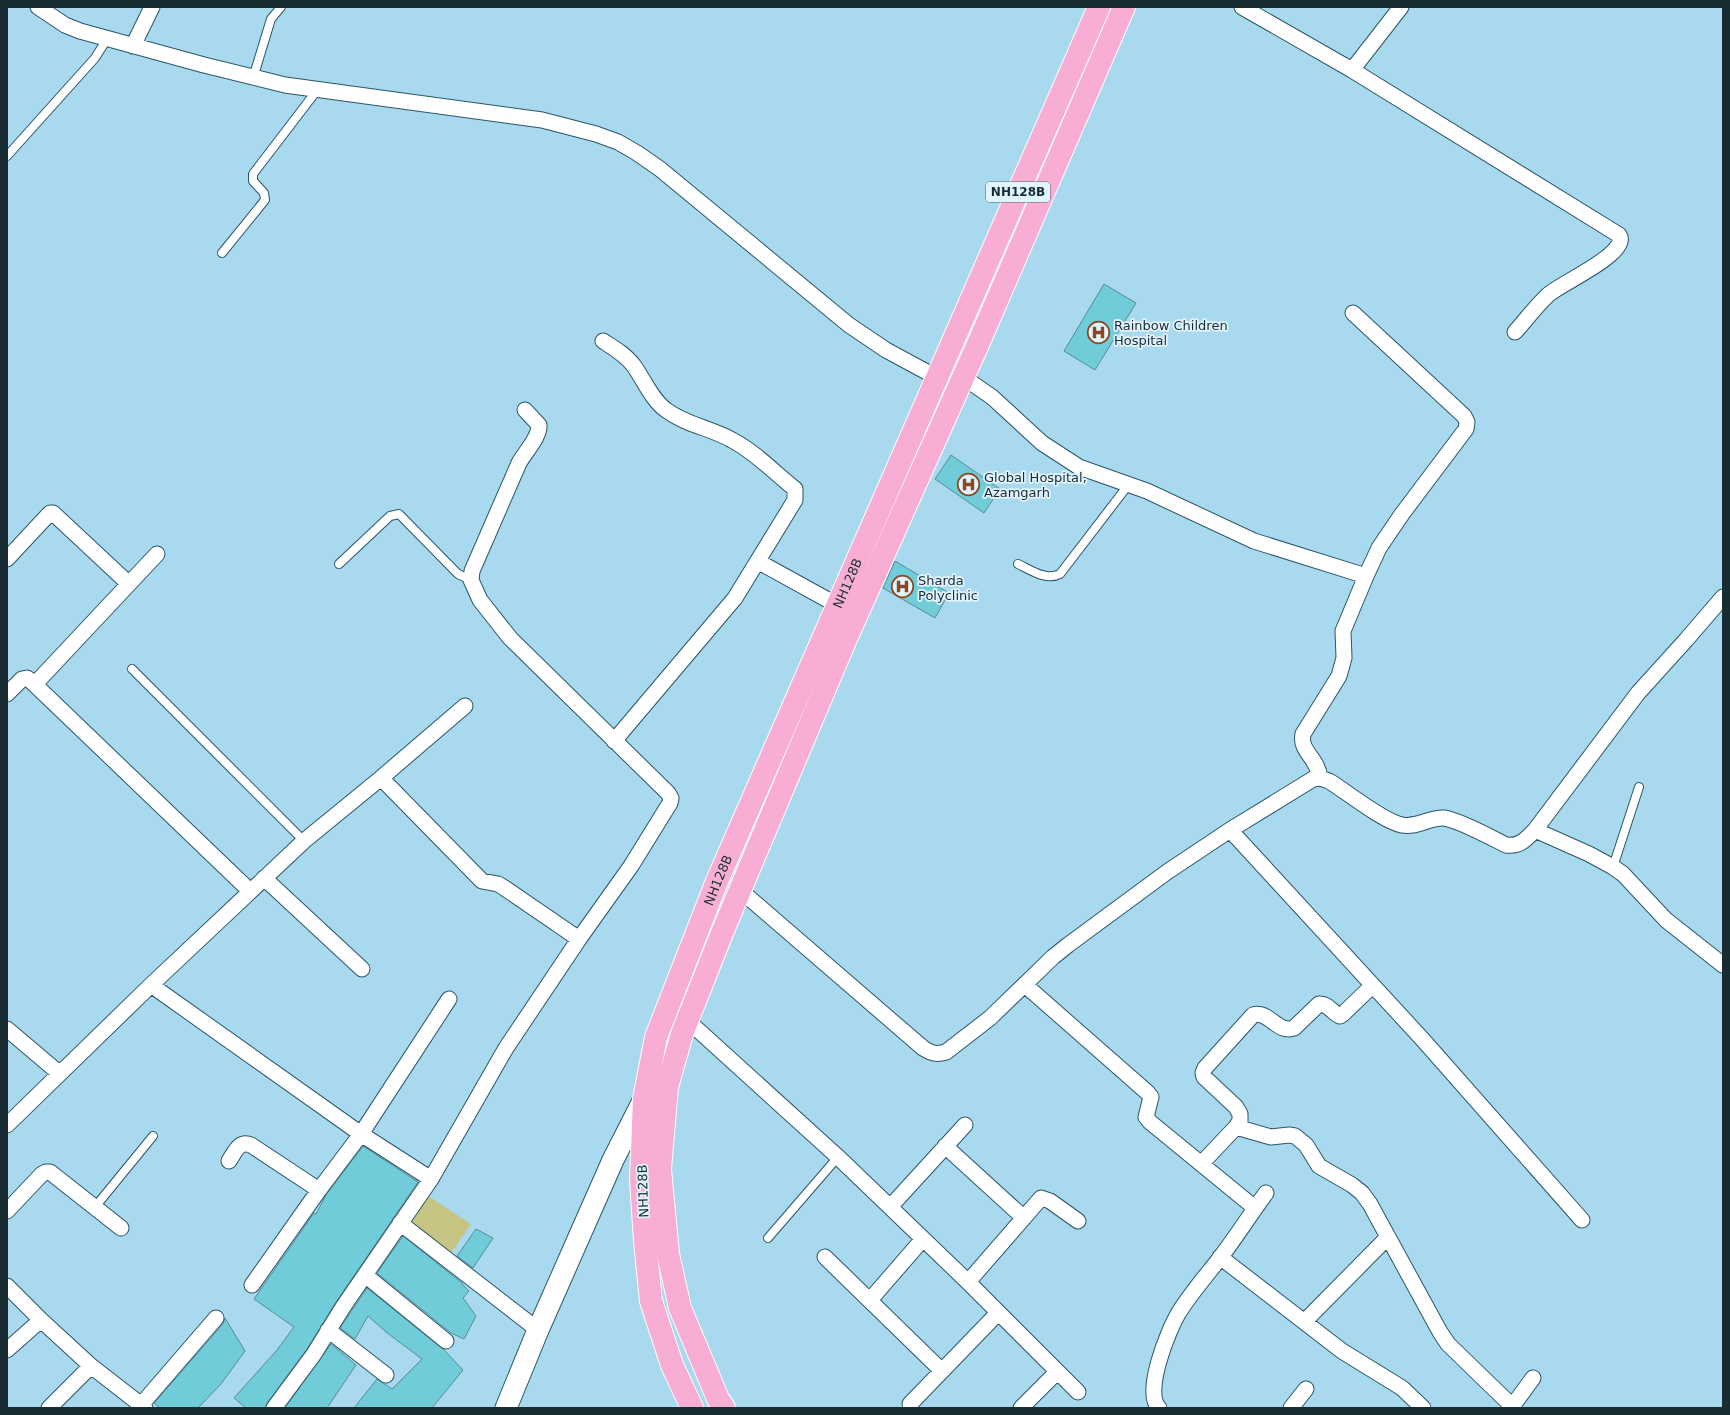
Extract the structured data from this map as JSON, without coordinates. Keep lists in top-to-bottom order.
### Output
{
  "streets": {
    "highway": ["NH128B"]
  },
  "places": {
    "hospital": ["Rainbow Children Hospital", "Global Hospital, Azamgarh", "Sharda Polyclinic"]
  }
}
